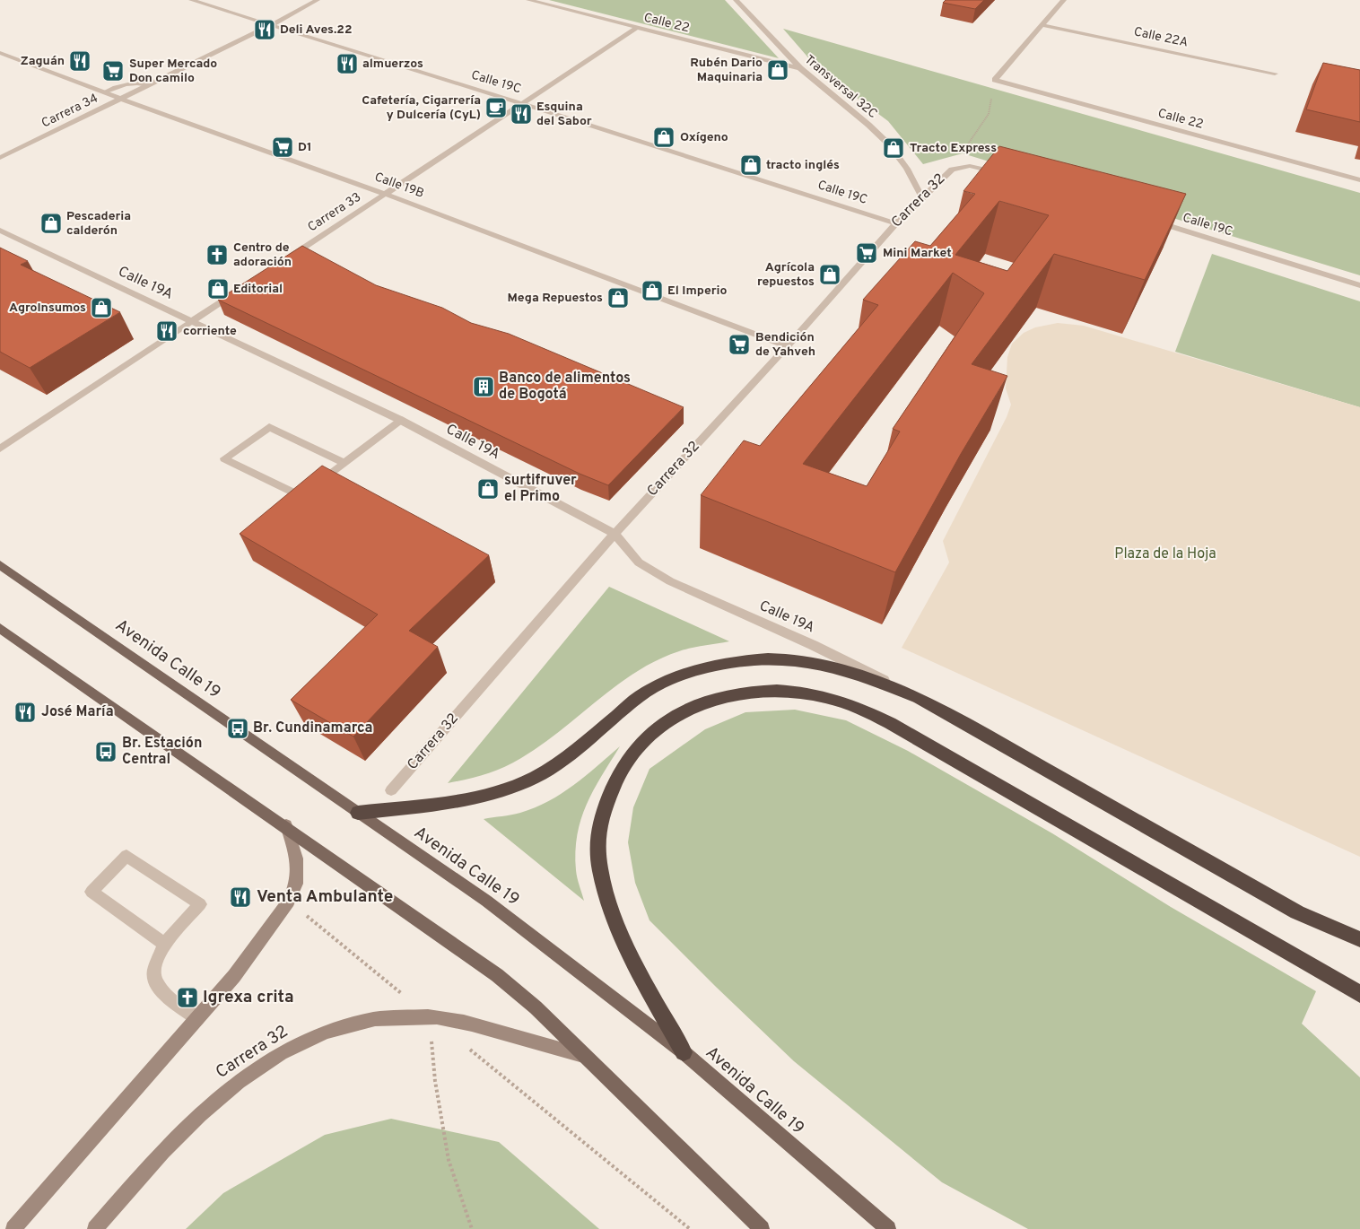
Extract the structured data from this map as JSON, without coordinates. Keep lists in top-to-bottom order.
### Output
{
  "streets": {
    "main road": ["Avenida Calle 19"],
    "street": [
      "Calle 22",
      "Calle 22A",
      "Calle 19C",
      "Transversal 32C",
      "Carrera 34",
      "Calle 19B",
      "Carrera 32",
      "Carrera 33",
      "Calle 19A"
    ]
  },
  "crossings": [
    ["Calle 22", "Transversal 32C"],
    ["Calle 22", "Carrera 33"],
    ["Calle 19C", "Carrera 34"],
    ["Calle 19C", "Carrera 32"],
    ["Calle 19C", "Carrera 33"],
    ["Transversal 32C", "Carrera 32"],
    ["Carrera 34", "Calle 19B"],
    ["Calle 19B", "Carrera 32"],
    ["Calle 19B", "Carrera 33"],
    ["Carrera 32", "Calle 19A"]
  ],
  "parks": ["Plaza de la Hoja"],
  "places": {
    "restaurant": [
      "Deli Aves.22",
      "Zaguán",
      "almuerzos",
      "Esquina del Sabor",
      "corriente",
      "José María",
      "Venta Ambulante"
    ],
    "shop": [
      "Rubén Dario Maquinaria",
      "Oxígeno",
      "Tracto Express",
      "tracto inglés",
      "Pescaderia calderón",
      "Agrícola repuestos",
      "Editorial",
      "El Imperio",
      "Mega Repuestos",
      "AgroInsumos",
      "surtifruver el Primo"
    ],
    "supermarket": [
      "Super Mercado Don camilo",
      "D1",
      "Mini Market",
      "Bendición de Yahveh"
    ],
    "cafe": ["Cafetería, Cigarrería y Dulcería (CyL)"],
    "church": ["Centro de adoración", "Igrexa crita"],
    "building": ["Banco de alimentos de Bogotá"],
    "bus stop": ["Br. Cundinamarca", "Br. Estación Central"]
  }
}
